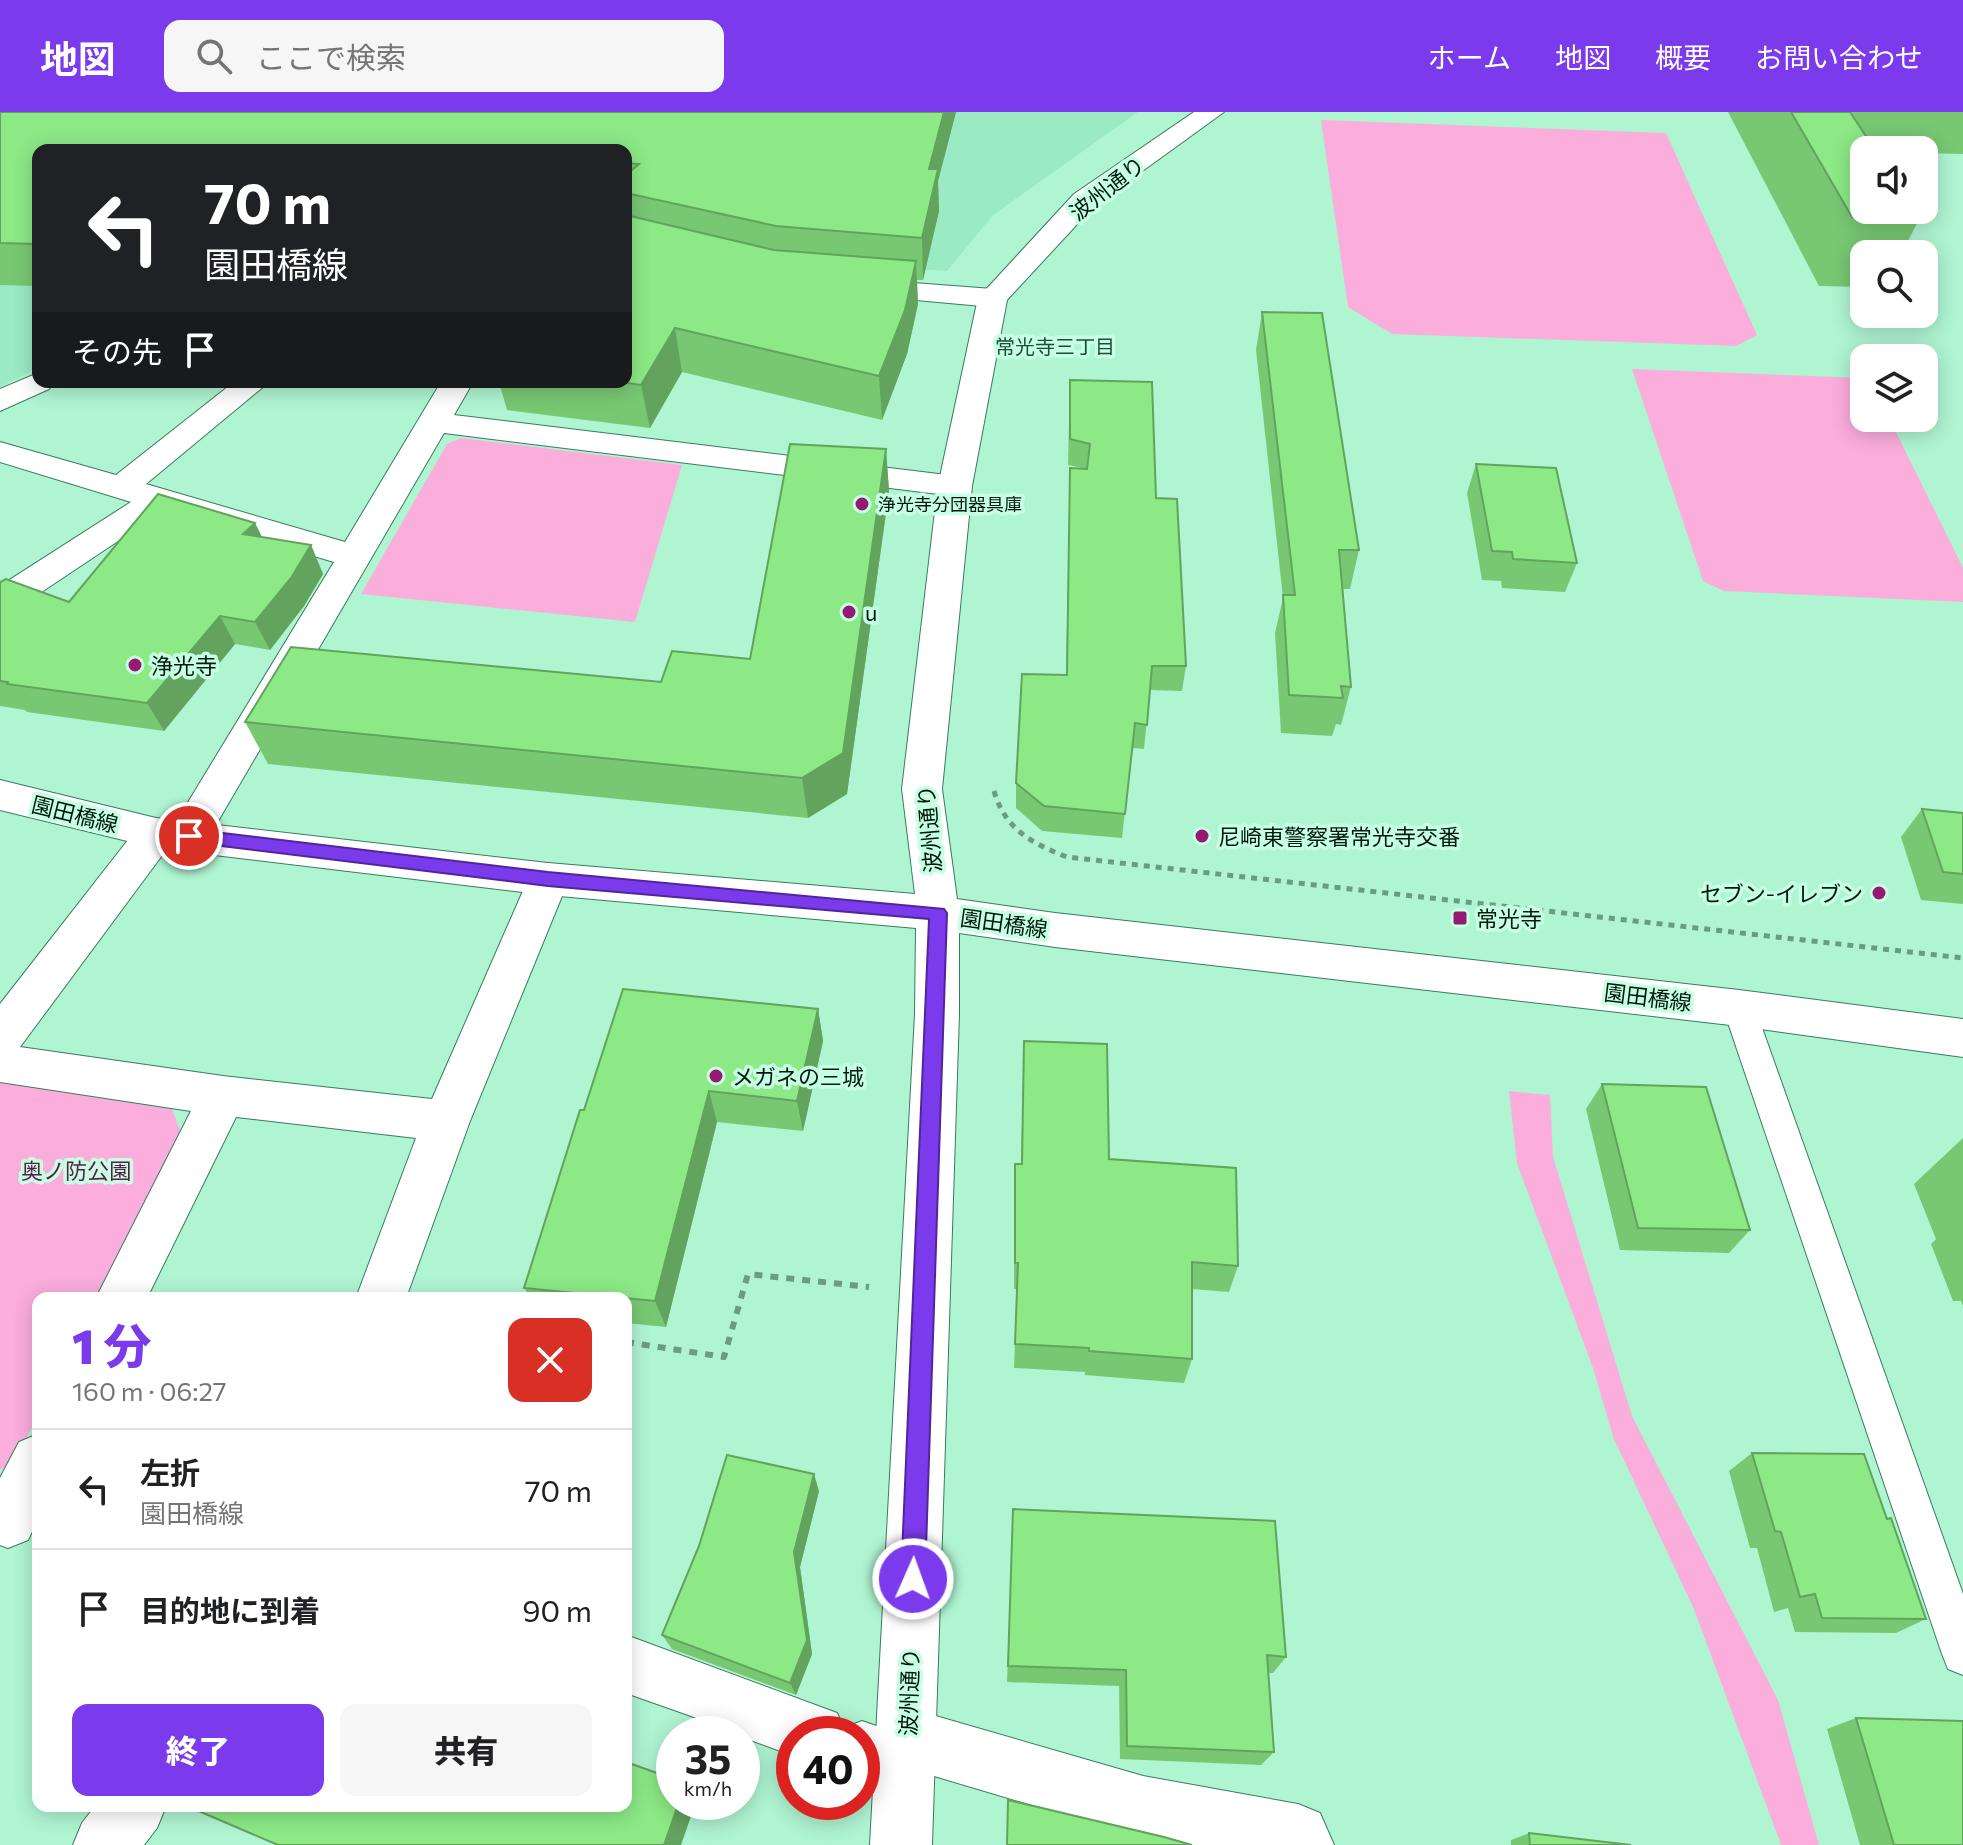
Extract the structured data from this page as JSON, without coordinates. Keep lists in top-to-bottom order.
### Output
{
  "streets": {
    "street": ["波州通り", "園田橋線"]
  },
  "crossings": [
    ["波州通り", "園田橋線"]
  ],
  "districts": ["常光寺三丁目"],
  "parks": ["奥ノ防公園"],
  "places": {
    "other": [
      "浄光寺分団器具庫",
      "u",
      "浄光寺",
      "尼崎東警察署常光寺交番",
      "セブン-イレブン",
      "メガネの三城"
    ],
    "transit": ["常光寺"]
  },
  "page": {
    "header": "地図",
    "search": "ここで検索",
    "nav": [
      "ホーム",
      "地図",
      "概要",
      "お問い合わせ"
    ],
    "turn": ["70 m", "園田橋線"],
    "then": "その先",
    "heading": ["1 分", "160 m · 06:27"],
    "list": [
      {
        "name": "左折",
        "note": "園田橋線",
        "value": "70 m"
      },
      {
        "name": "目的地に到着",
        "value": "90 m"
      }
    ],
    "buttons": ["終了", "共有"],
    "speed": "35 km/h",
    "limit": "40"
  }
}
